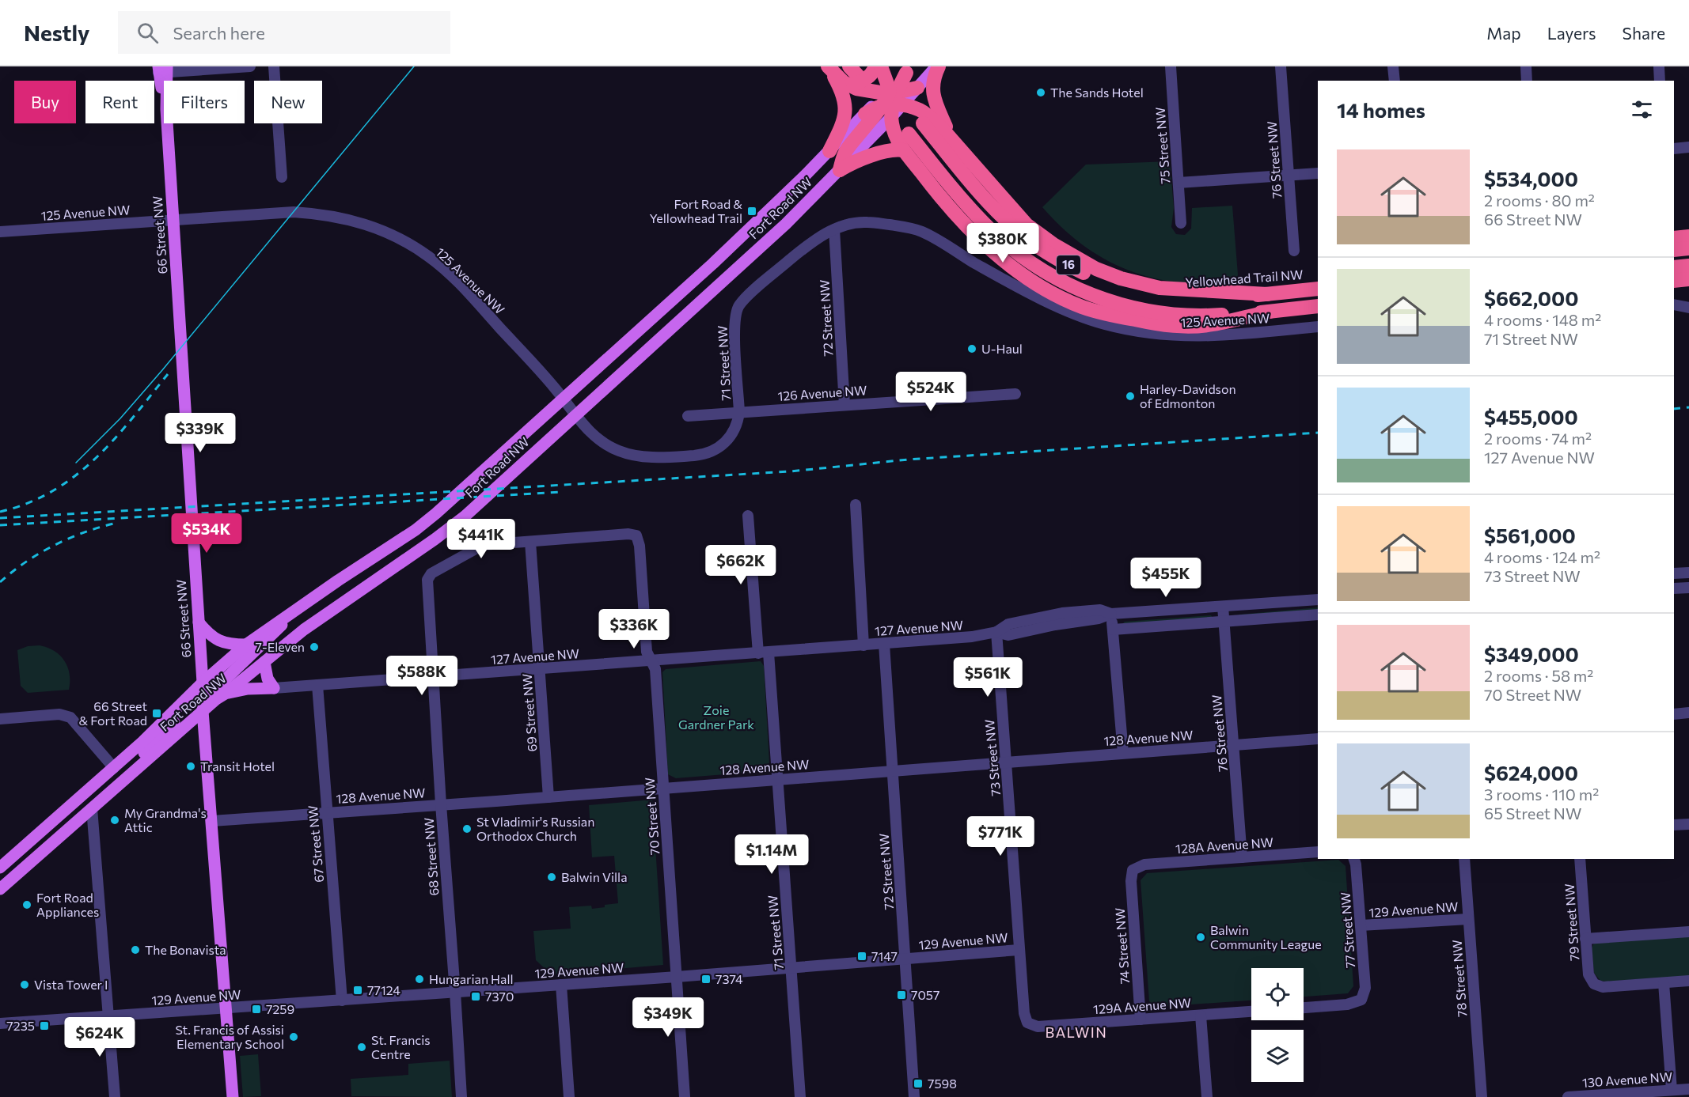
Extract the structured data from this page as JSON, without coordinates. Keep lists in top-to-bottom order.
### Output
{
  "streets": {
    "highway": ["16", "Yellowhead Trail NW"],
    "main road": ["Fort Road NW", "66 Street NW"],
    "street": [
      "75 Street NW",
      "76 Street NW",
      "125 Avenue NW",
      "72 Street NW",
      "71 Street NW",
      "126 Avenue NW",
      "127 Avenue NW",
      "69 Street NW",
      "128 Avenue NW",
      "73 Street NW",
      "70 Street NW",
      "67 Street NW",
      "128A Avenue NW",
      "68 Street NW",
      "129 Avenue NW",
      "79 Street NW",
      "77 Street NW",
      "74 Street NW",
      "78 Street NW",
      "129A Avenue NW",
      "130 Avenue NW"
    ]
  },
  "crossings": [
    ["76 Street NW", "127 Avenue NW"],
    ["76 Street NW", "128 Avenue NW"],
    ["76 Street NW", "128A Avenue NW"],
    ["Fort Road NW", "125 Avenue NW"],
    ["Fort Road NW", "66 Street NW"],
    ["125 Avenue NW", "66 Street NW"],
    ["125 Avenue NW", "72 Street NW"],
    ["125 Avenue NW", "71 Street NW"],
    ["125 Avenue NW", "126 Avenue NW"],
    ["66 Street NW", "128 Avenue NW"],
    ["66 Street NW", "129 Avenue NW"],
    ["72 Street NW", "126 Avenue NW"],
    ["72 Street NW", "127 Avenue NW"],
    ["72 Street NW", "128 Avenue NW"],
    ["72 Street NW", "129 Avenue NW"],
    ["71 Street NW", "126 Avenue NW"],
    ["71 Street NW", "127 Avenue NW"],
    ["71 Street NW", "128 Avenue NW"],
    ["71 Street NW", "129 Avenue NW"],
    ["127 Avenue NW", "69 Street NW"],
    ["127 Avenue NW", "73 Street NW"],
    ["127 Avenue NW", "70 Street NW"],
    ["127 Avenue NW", "67 Street NW"],
    ["127 Avenue NW", "68 Street NW"],
    ["69 Street NW", "128 Avenue NW"],
    ["69 Street NW", "70 Street NW"],
    ["69 Street NW", "68 Street NW"],
    ["128 Avenue NW", "73 Street NW"],
    ["128 Avenue NW", "70 Street NW"],
    ["128 Avenue NW", "67 Street NW"],
    ["128 Avenue NW", "68 Street NW"],
    ["73 Street NW", "129 Avenue NW"],
    ["73 Street NW", "129A Avenue NW"],
    ["70 Street NW", "68 Street NW"],
    ["70 Street NW", "129 Avenue NW"],
    ["67 Street NW", "129 Avenue NW"],
    ["128A Avenue NW", "74 Street NW"],
    ["68 Street NW", "129 Avenue NW"],
    ["129 Avenue NW", "77 Street NW"],
    ["129 Avenue NW", "78 Street NW"],
    ["74 Street NW", "129A Avenue NW"]
  ],
  "districts": ["BALWIN"],
  "parks": ["Zoie Gardner Park"],
  "places": {
    "other": [
      "The Sands Hotel",
      "U-Haul",
      "Harley-Davidson of Edmonton",
      "7-Eleven",
      "Transit Hotel",
      "My Grandma's Attic",
      "St Vladimir's Russian Orthodox Church",
      "Balwin Villa",
      "Fort Road Appliances",
      "Balwin Community League",
      "The Bonavista",
      "Hungarian Hall",
      "Vista Tower I",
      "St. Francis of Assisi Elementary School",
      "St. Francis Centre"
    ],
    "transit": [
      "Fort Road & Yellowhead Trail",
      "66 Street & Fort Road",
      "7147",
      "7374",
      "77124",
      "7057",
      "7370",
      "7259",
      "7235",
      "7598"
    ]
  },
  "page": {
    "header": "Nestly",
    "search": "Search here",
    "nav": ["Map", "Layers", "Share"],
    "chip": [
      "Buy",
      "Rent",
      "Filters",
      "New"
    ],
    "heading": "14 homes",
    "list": [
      {
        "name": "$534,000",
        "note": "2 rooms · 80 m² · 66 Street NW"
      },
      {
        "name": "$662,000",
        "note": "4 rooms · 148 m² · 71 Street NW"
      },
      {
        "name": "$455,000",
        "note": "2 rooms · 74 m² · 127 Avenue NW"
      },
      {
        "name": "$561,000",
        "note": "4 rooms · 124 m² · 73 Street NW"
      },
      {
        "name": "$349,000",
        "note": "2 rooms · 58 m² · 70 Street NW"
      },
      {
        "name": "$624,000",
        "note": "3 rooms · 110 m² · 65 Street NW"
      }
    ],
    "price": [
      "$380K",
      "$524K",
      "$339K",
      "$534K",
      "$441K",
      "$662K",
      "$455K",
      "$336K",
      "$588K",
      "$561K",
      "$771K",
      "$1.14M",
      "$349K",
      "$624K"
    ]
  }
}
